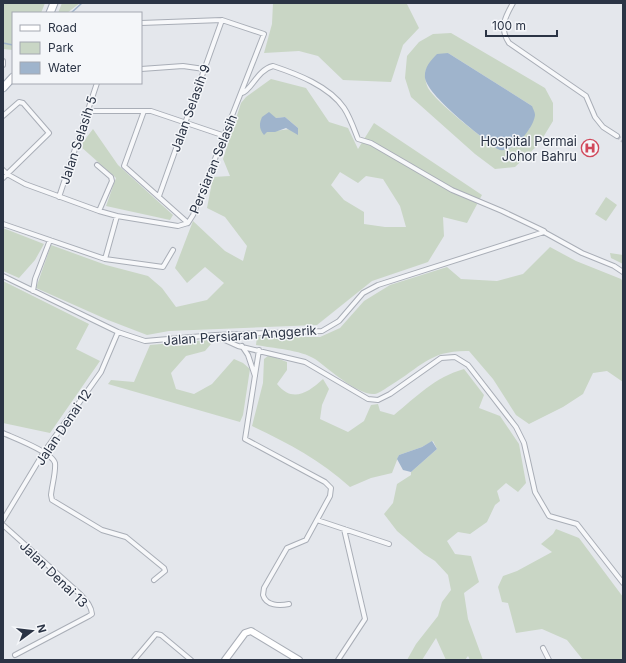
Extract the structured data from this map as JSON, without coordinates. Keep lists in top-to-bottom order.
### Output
{
  "streets": {
    "street": [
      "Jalan Selasih 9",
      "Jalan Selasih 5",
      "Persiaran Selasih",
      "Jalan Persiaran Anggerik",
      "Jalan Denai 12",
      "Jalan Denai 13"
    ]
  },
  "crossings": [
    ["Jalan Selasih 9", "Persiaran Selasih"],
    ["Jalan Selasih 5", "Persiaran Selasih"],
    ["Jalan Persiaran Anggerik", "Jalan Denai 12"]
  ],
  "places": {
    "hospital": ["Hospital Permai Johor Bahru"]
  },
  "legend": ["Road", "Park", "Water"],
  "scale_bar": "100 m",
  "north": "right"
}
